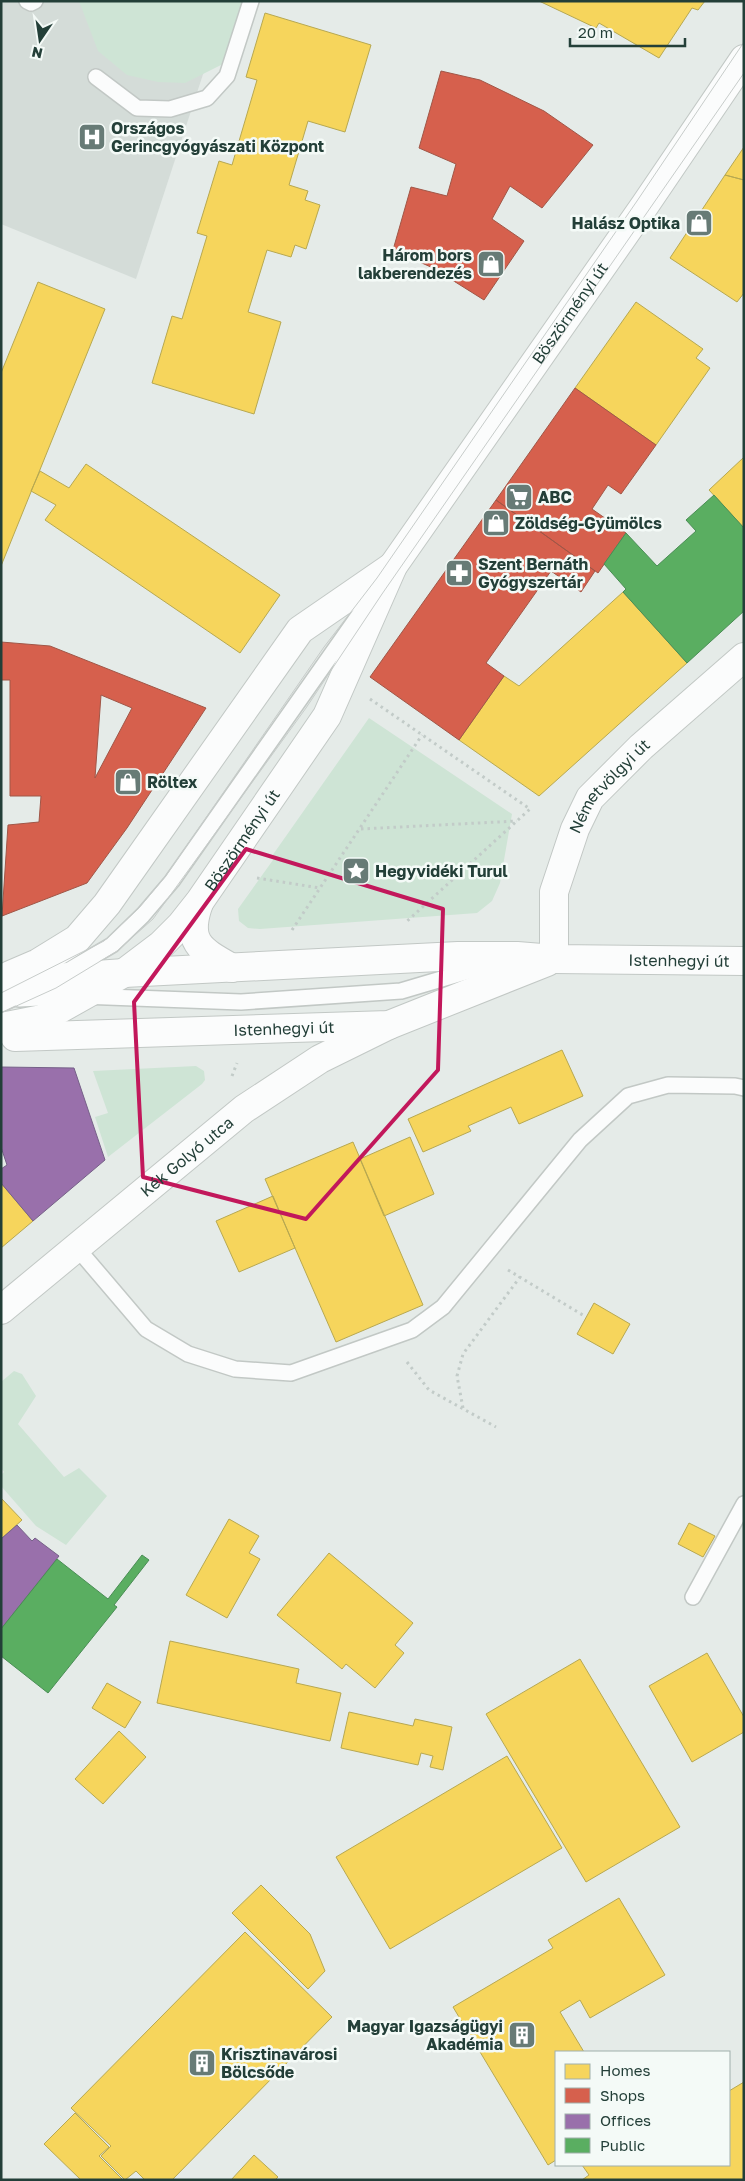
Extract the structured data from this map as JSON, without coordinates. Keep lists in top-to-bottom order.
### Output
{
  "streets": {
    "street": [
      "Böszörményi út",
      "Németvölgyi út",
      "Istenhegyi út",
      "Kék Golyó utca"
    ]
  },
  "crossings": [
    ["Böszörményi út", "Istenhegyi út"],
    ["Németvölgyi út", "Istenhegyi út"],
    ["Istenhegyi út", "Kék Golyó utca"]
  ],
  "places": {
    "hospital": ["Országos Gerincgyógyászati Központ"],
    "shop": [
      "Halász Optika",
      "Három bors lakberendezés",
      "Zöldség-Gyümölcs",
      "Röltex"
    ],
    "supermarket": ["ABC"],
    "pharmacy": ["Szent Bernáth Gyógyszertár"],
    "place": ["Hegyvidéki Turul"],
    "building": ["Magyar Igazságügyi Akadémia", "Krisztinavárosi Bölcsőde"]
  },
  "legend": [
    "Homes",
    "Shops",
    "Offices",
    "Public"
  ],
  "scale_bar": "20 m",
  "north": "bottom"
}
